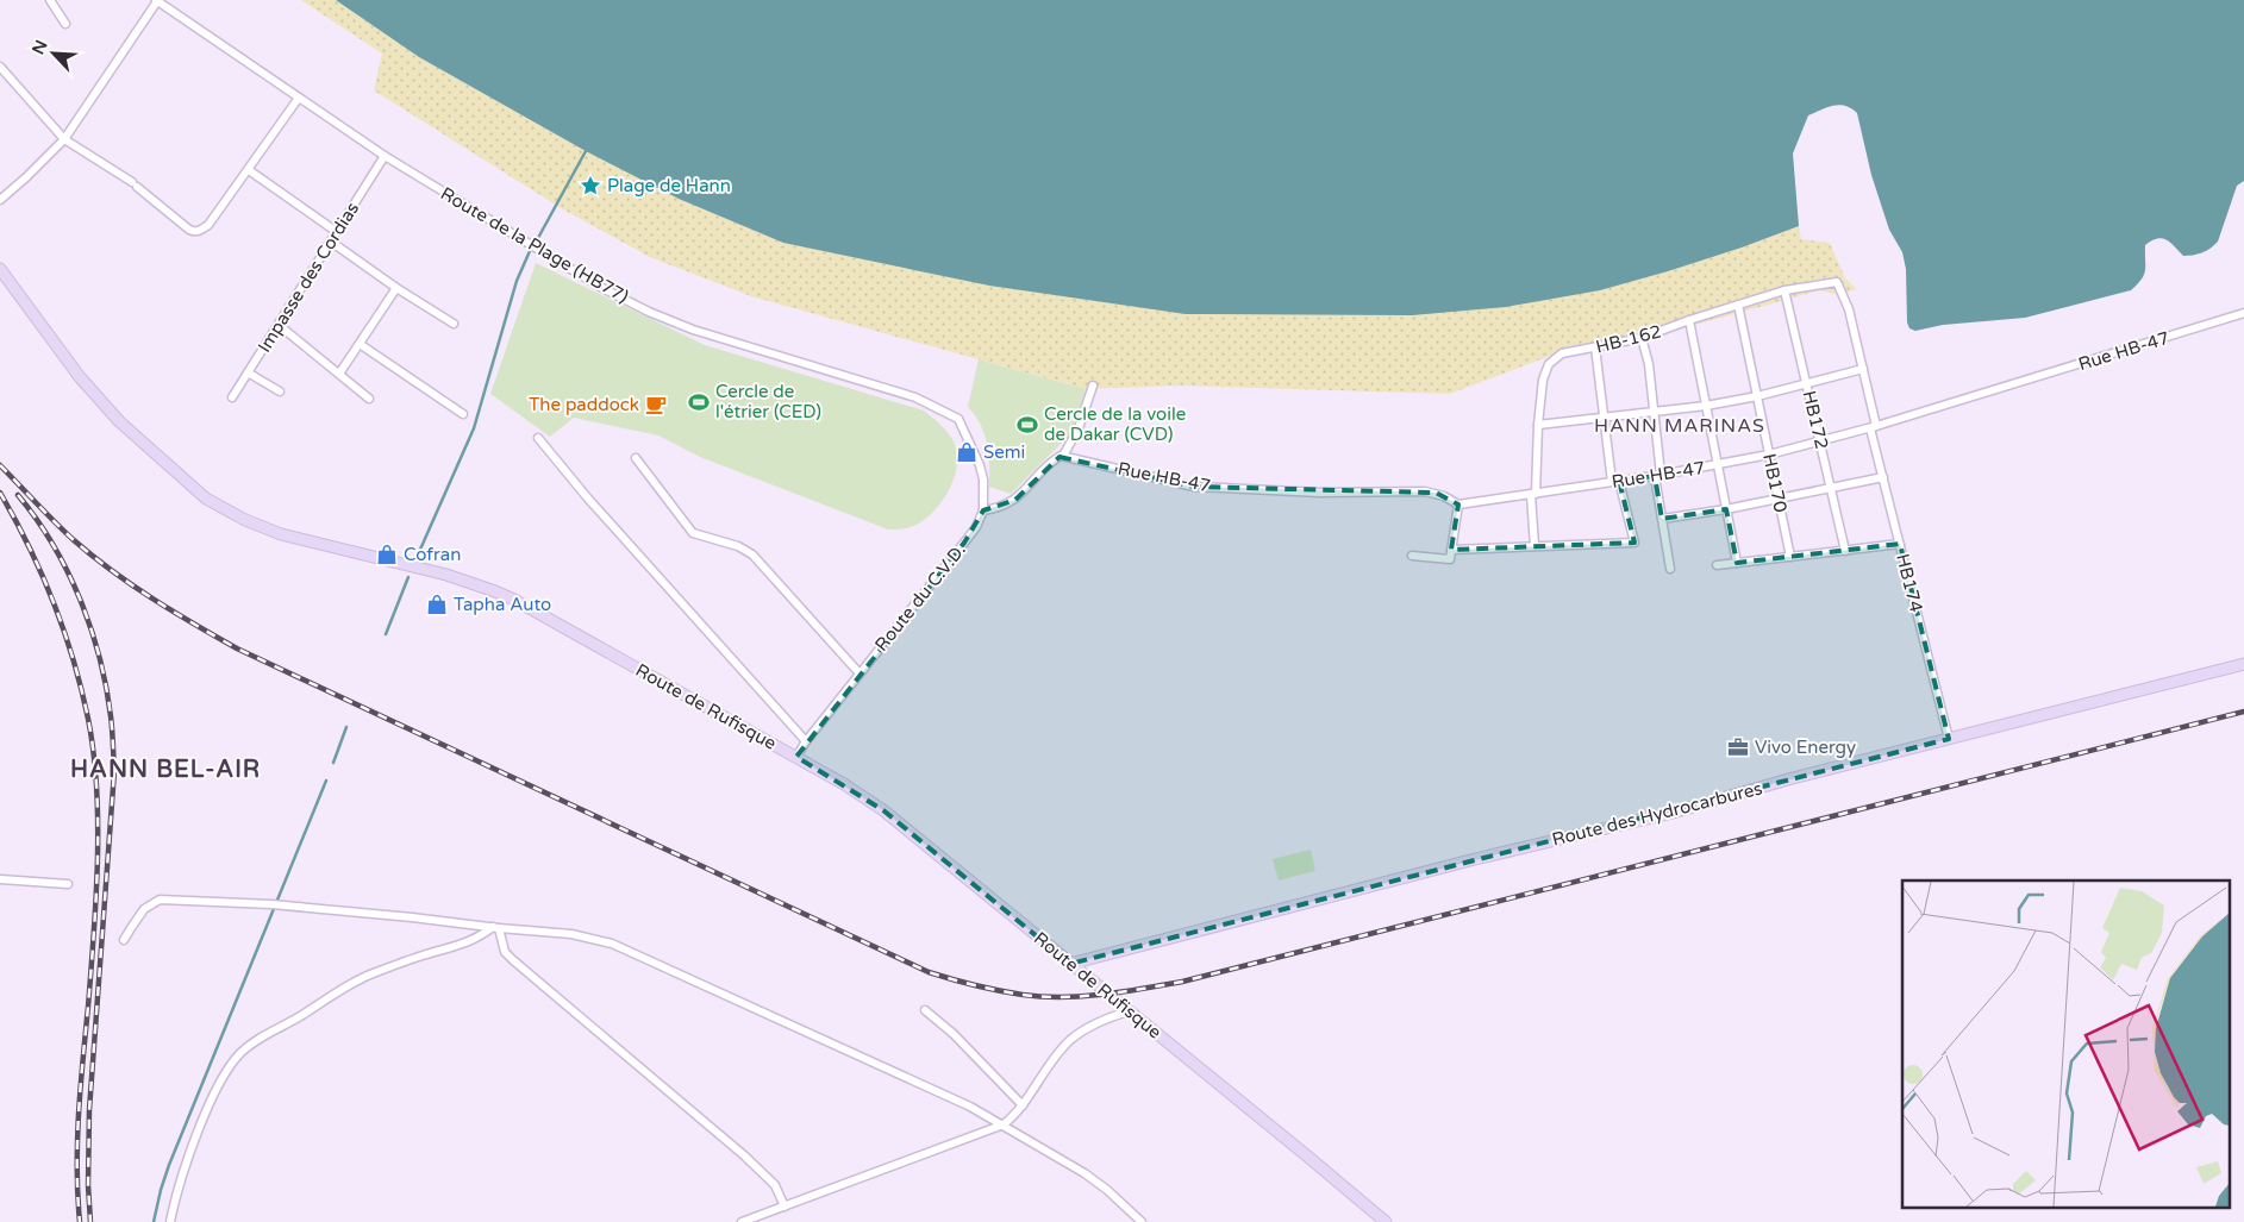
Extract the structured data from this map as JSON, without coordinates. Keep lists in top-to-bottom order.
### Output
{
  "streets": {
    "main road": ["Route de Rufisque", "Route des Hydrocarbures"],
    "street": [
      "Route de la Plage (HB77)",
      "Impasse des Cordias",
      "HB-162",
      "Rue HB-47",
      "HB172",
      "HB170",
      "HB174",
      "Route du C.V.D."
    ]
  },
  "crossings": [
    ["Route de la Plage (HB77)", "Impasse des Cordias"],
    ["Route de la Plage (HB77)", "Route du C.V.D."],
    ["HB-162", "Rue HB-47"],
    ["HB-162", "HB172"],
    ["HB-162", "HB170"],
    ["HB-162", "HB174"],
    ["Rue HB-47", "HB172"],
    ["Rue HB-47", "HB170"],
    ["Rue HB-47", "HB174"],
    ["HB174", "Route des Hydrocarbures"],
    ["Route du C.V.D.", "Route de Rufisque"],
    ["Route de Rufisque", "Route des Hydrocarbures"]
  ],
  "districts": ["HANN MARINAS", "HANN BEL-AIR"],
  "places": {
    "place": ["Plage de Hann"],
    "sports": ["Cercle de l'étrier (CED)", "Cercle de la voile de Dakar (CVD)"],
    "cafe": ["The paddock"],
    "shop": ["Semi", "Cofran", "Tapha Auto"],
    "office": ["Vivo Energy"]
  },
  "north": "top left"
}
